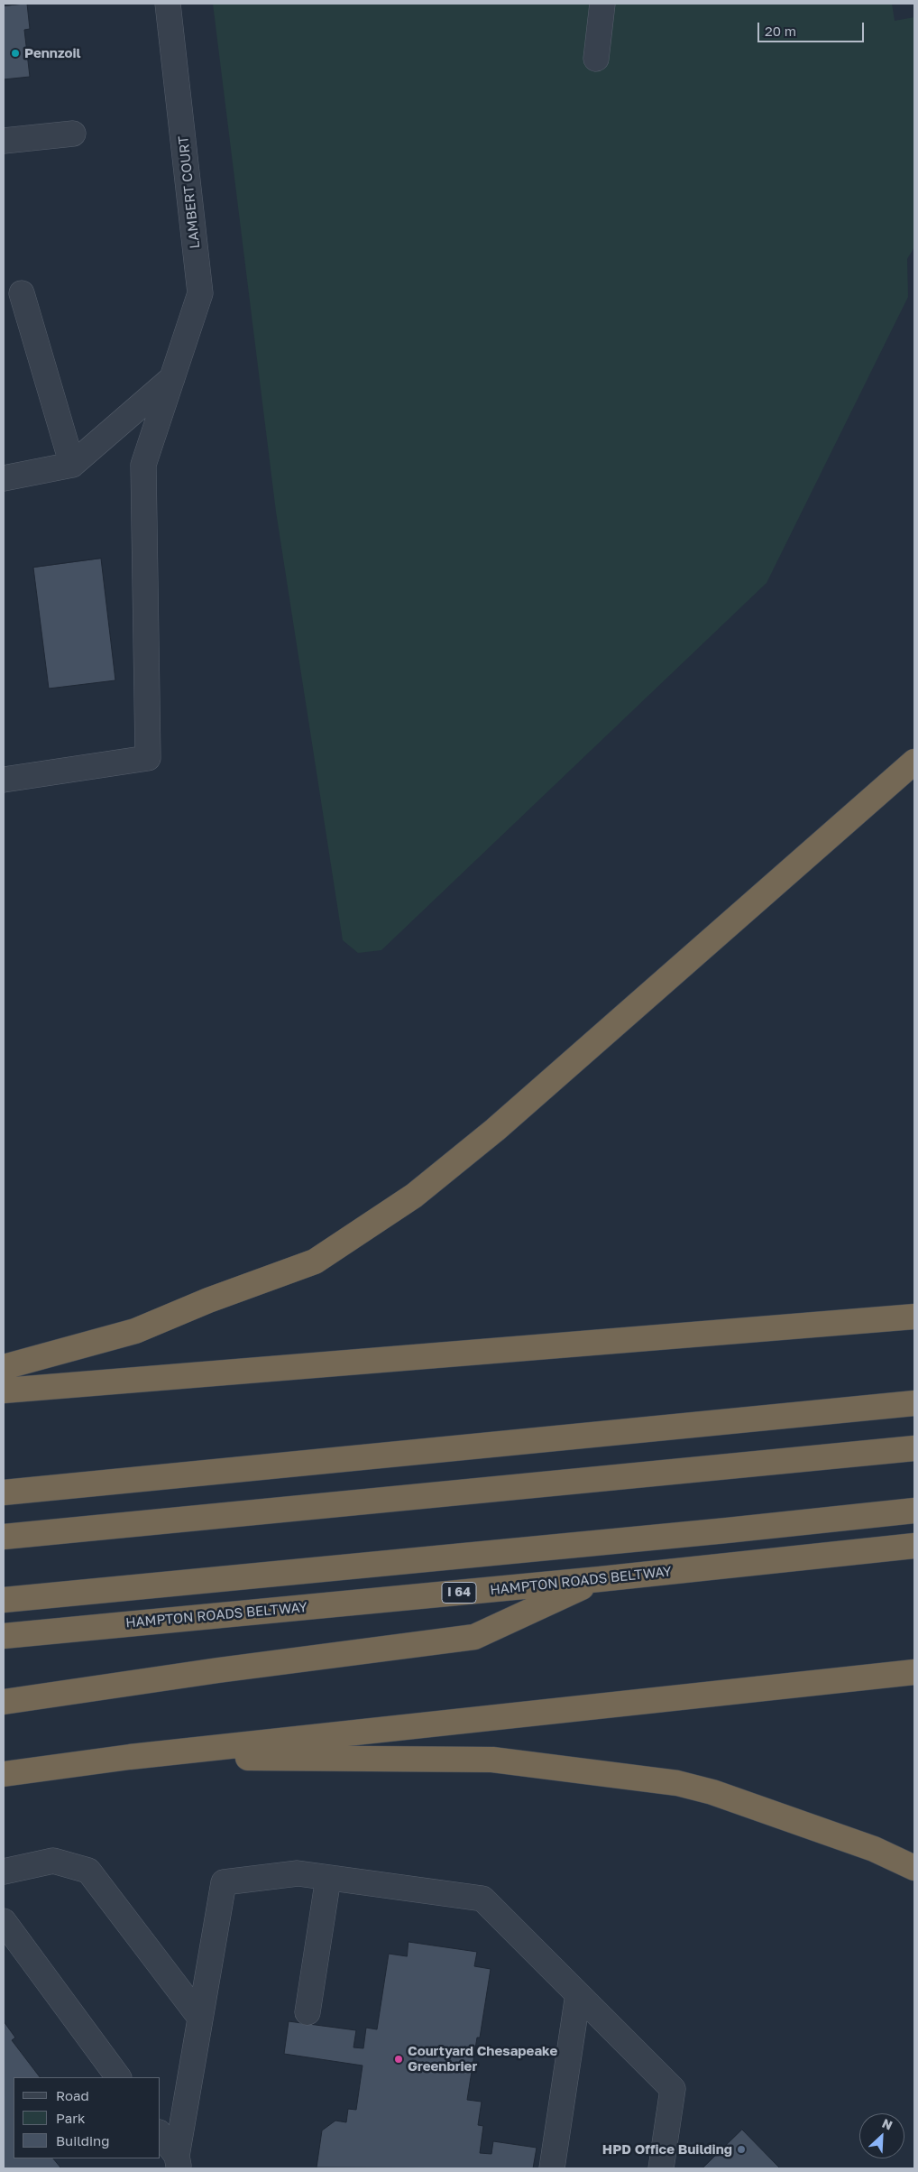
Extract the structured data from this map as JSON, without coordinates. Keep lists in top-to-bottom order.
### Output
{
  "streets": {
    "highway": ["HAMPTON ROADS BELTWAY", "I 64"],
    "street": ["LAMBERT COURT"]
  },
  "places": ["Pennzoil", "Courtyard Chesapeake Greenbrier", "HPD Office Building"],
  "legend": ["Road", "Park", "Building"],
  "scale_bar": "20 m",
  "north": "top right"
}
